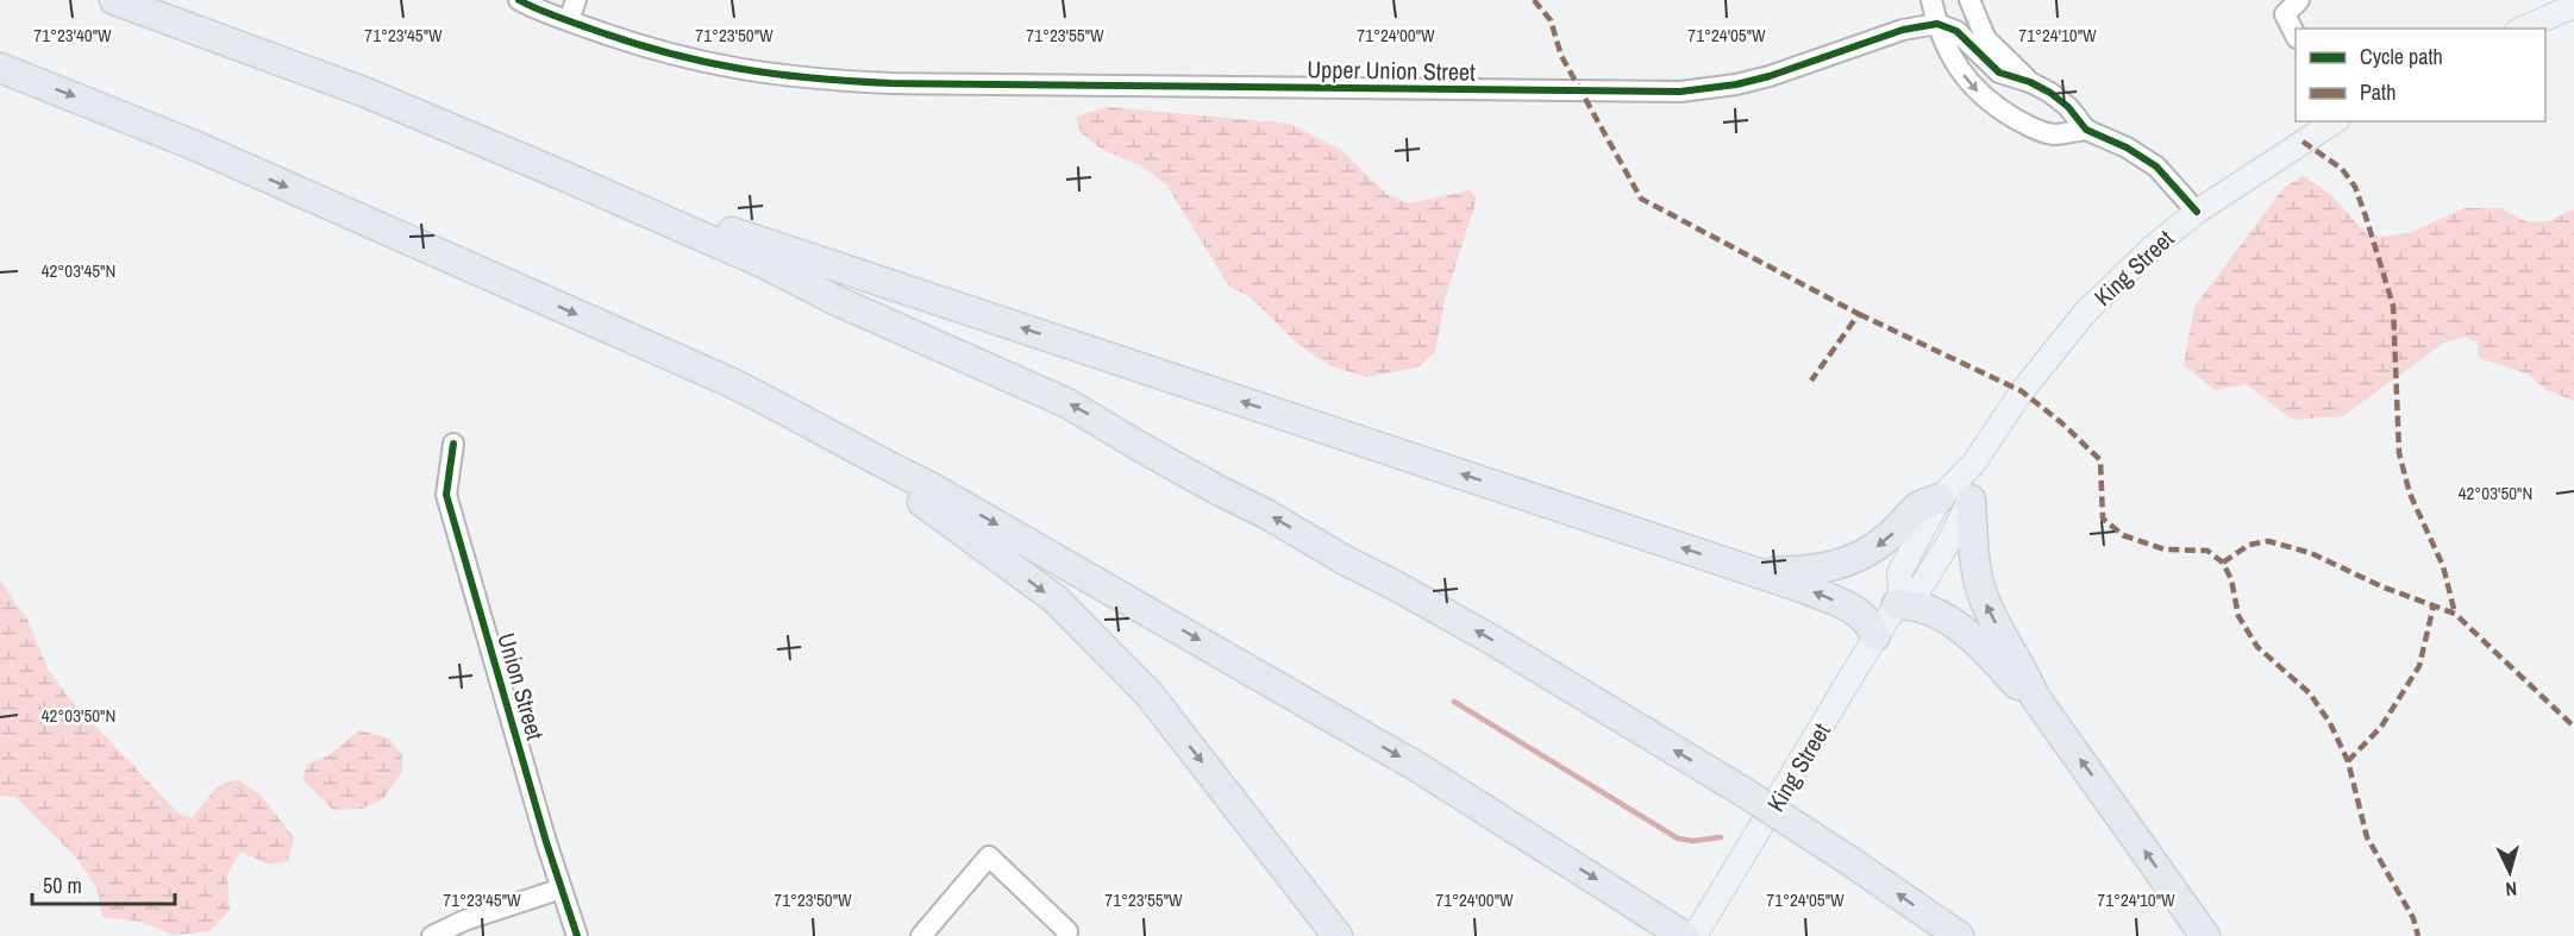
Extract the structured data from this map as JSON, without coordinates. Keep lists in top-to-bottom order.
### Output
{
  "streets": {
    "main road": ["King Street"],
    "street": ["Upper Union Street", "Union Street"]
  },
  "legend": ["Cycle path", "Path"],
  "scale_bar": "50 m",
  "north": "bottom",
  "coordinates": [
    "71°23'40\"W",
    "71°23'45\"W",
    "71°23'50\"W",
    "71°23'55\"W",
    "71°24'00\"W",
    "71°24'05\"W",
    "71°24'10\"W",
    "42°03'45\"N",
    "42°03'50\"N"
  ]
}
